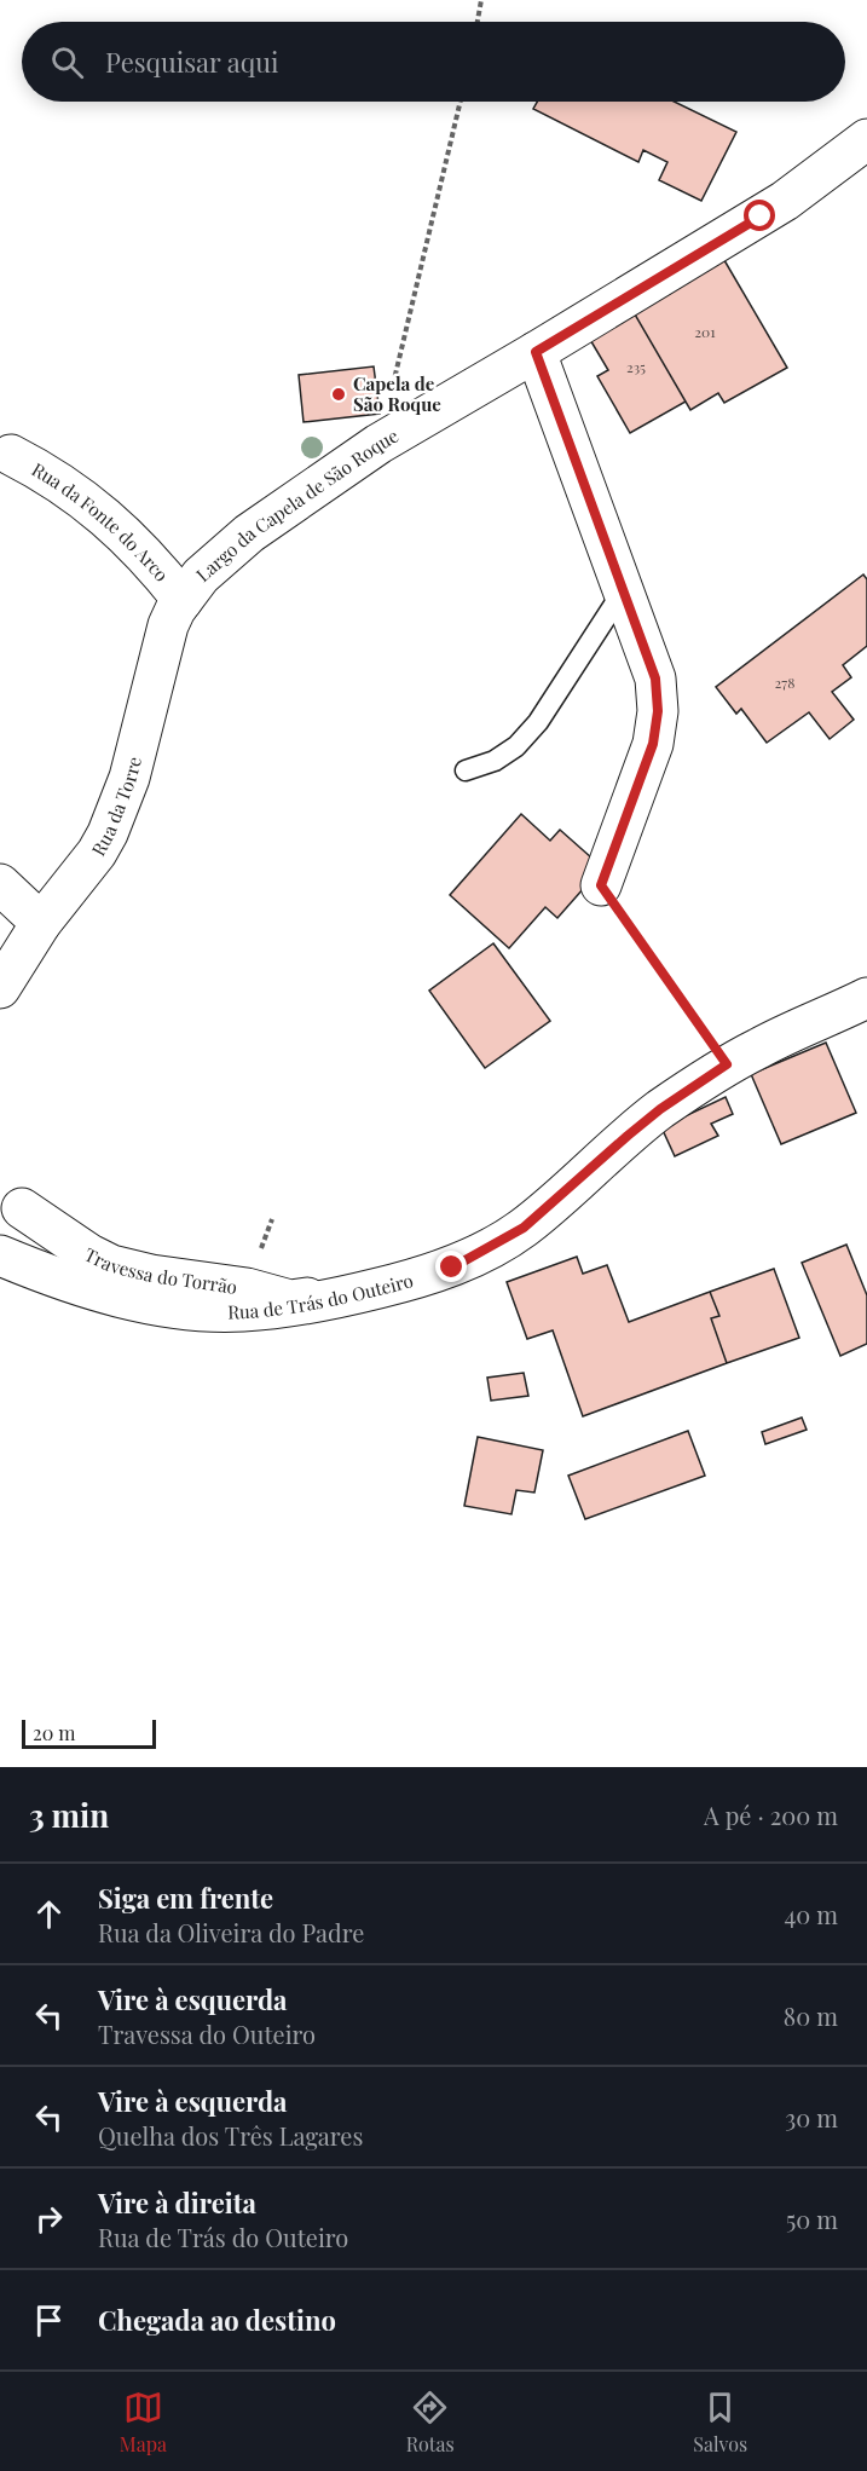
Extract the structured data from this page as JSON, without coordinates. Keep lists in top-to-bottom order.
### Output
{
  "streets": {
    "street": [
      "Largo da Capela de São Roque",
      "Rua da Fonte do Arco",
      "Rua da Torre",
      "Travessa do Torrão",
      "Rua de Trás do Outeiro"
    ]
  },
  "crossings": [
    ["Largo da Capela de São Roque", "Rua da Fonte do Arco"],
    ["Largo da Capela de São Roque", "Rua da Torre"],
    ["Rua da Fonte do Arco", "Rua da Torre"],
    ["Travessa do Torrão", "Rua de Trás do Outeiro"]
  ],
  "places": ["Capela de São Roque"],
  "house_numbers": ["201", "235", "278"],
  "scale_bar": "20 m",
  "page": {
    "search": "Pesquisar aqui",
    "scale": "20 m",
    "heading": ["3 min", "A pé · 200 m"],
    "list": [
      ["Siga em frente", "Rua da Oliveira do Padre", "40 m"],
      ["Vire à esquerda", "Travessa do Outeiro", "80 m"],
      ["Vire à esquerda", "Quelha dos Três Lagares", "30 m"],
      ["Vire à direita", "Rua de Trás do Outeiro", "50 m"],
      "Chegada ao destino"
    ],
    "nav": ["Mapa", "Rotas", "Salvos"]
  }
}
